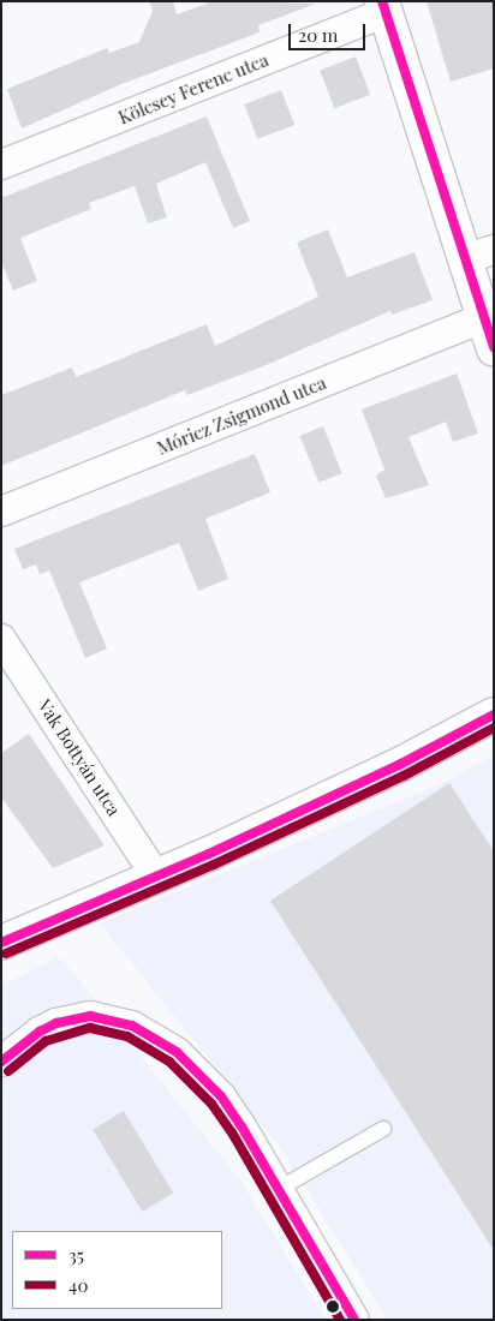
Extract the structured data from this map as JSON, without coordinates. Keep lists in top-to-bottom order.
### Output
{
  "streets": {
    "street": ["Kölcsey Ferenc utca", "Móricz Zsigmond utca", "Vak Bottyán utca"]
  },
  "lines": ["transit line 35", "transit line 40"],
  "legend": ["35", "40"],
  "scale_bar": "20 m"
}
